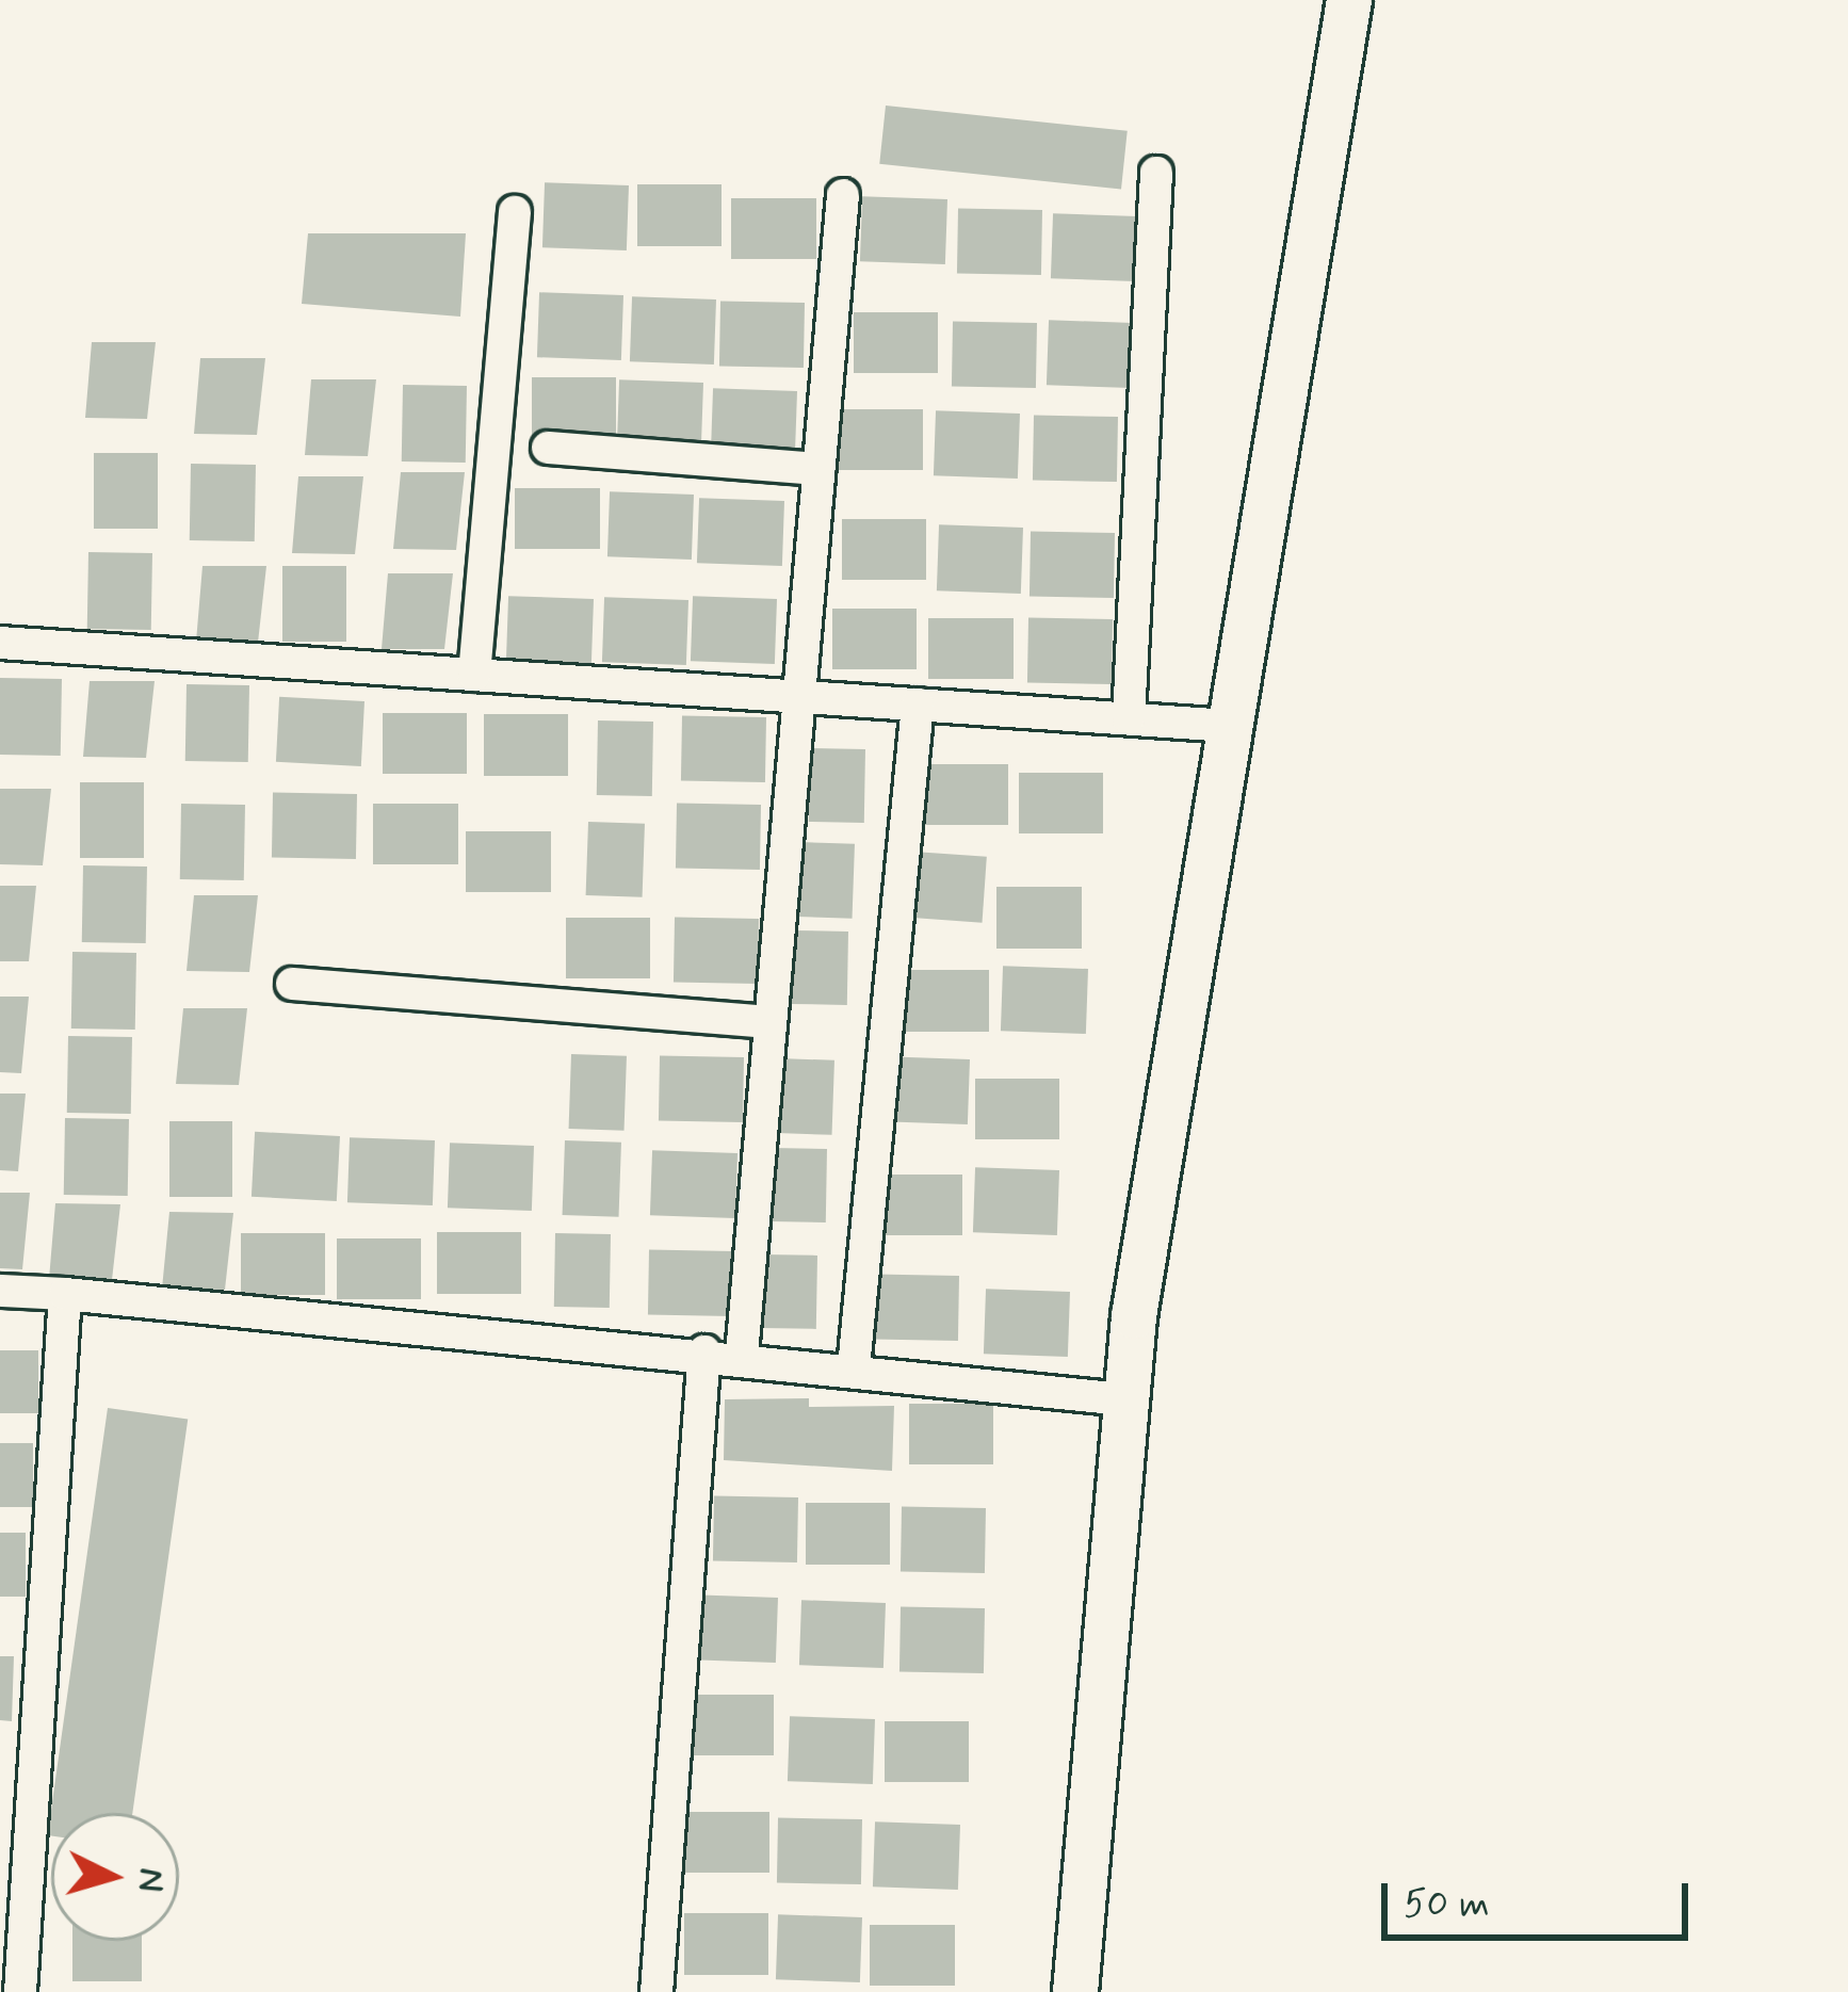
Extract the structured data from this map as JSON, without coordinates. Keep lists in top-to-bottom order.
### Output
{
  "scale_bar": "50 m",
  "north": "right"
}
